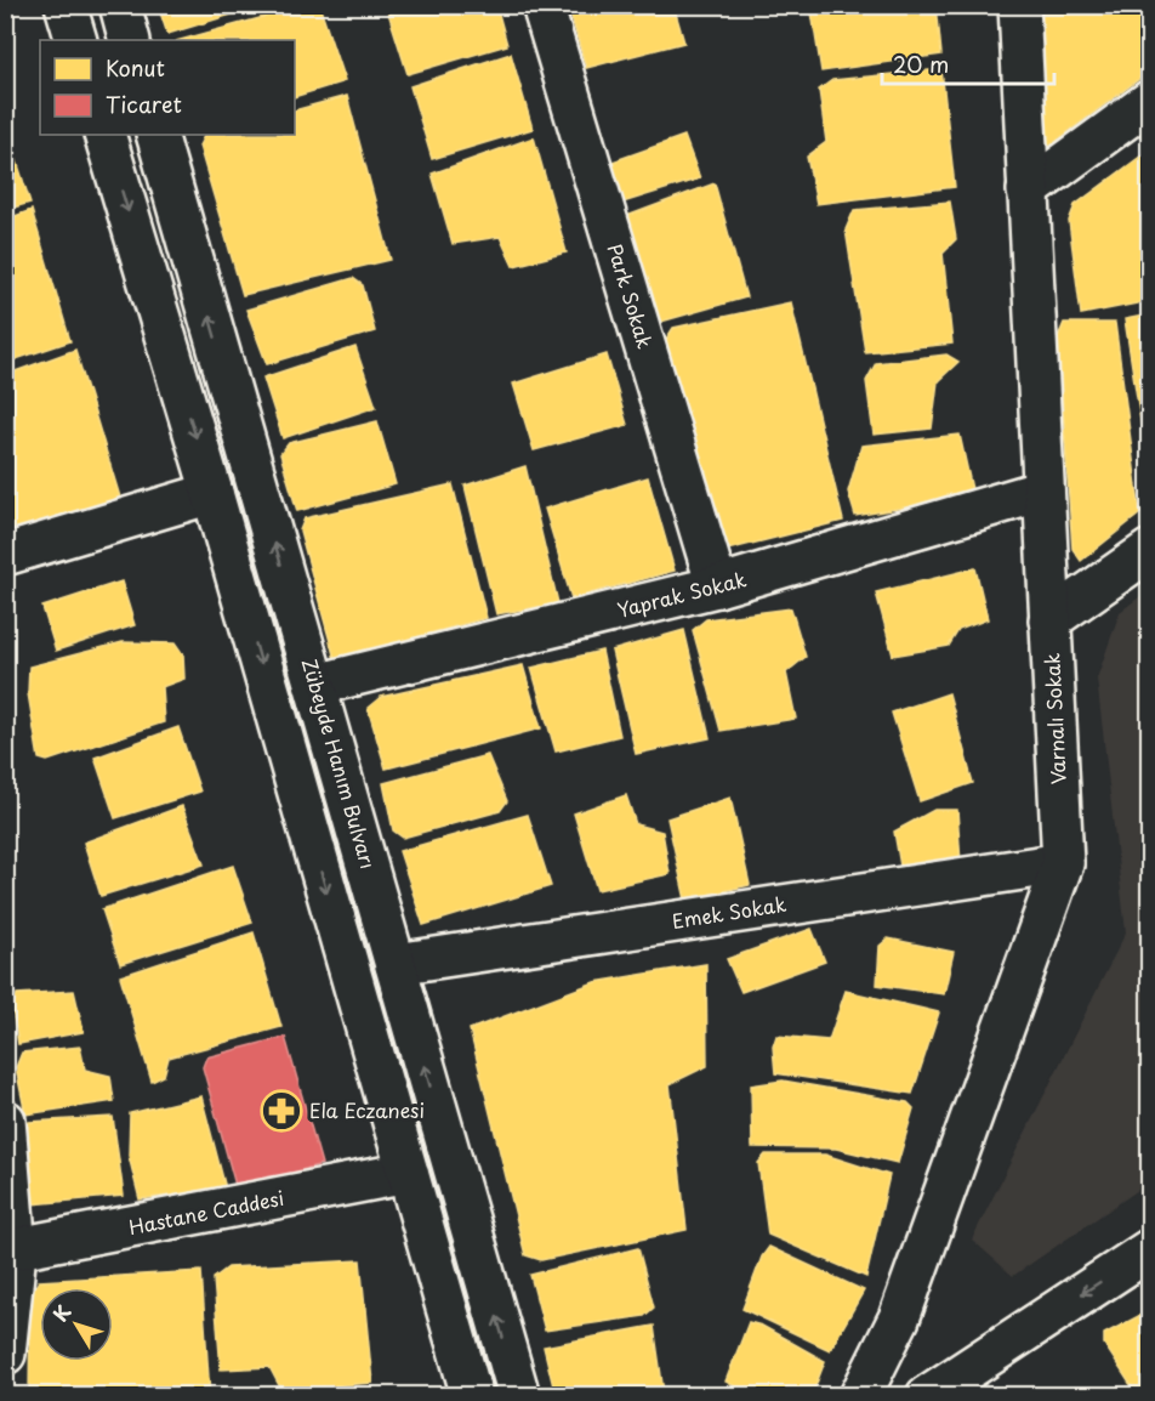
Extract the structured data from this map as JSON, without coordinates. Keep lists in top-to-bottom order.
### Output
{
  "streets": {
    "street": [
      "Park Sokak",
      "Yaprak Sokak",
      "Varnalı Sokak",
      "Zübeyde Hanım Bulvarı",
      "Emek Sokak",
      "Hastane Caddesi"
    ]
  },
  "crossings": [
    ["Park Sokak", "Yaprak Sokak"],
    ["Yaprak Sokak", "Varnalı Sokak"],
    ["Yaprak Sokak", "Zübeyde Hanım Bulvarı"],
    ["Varnalı Sokak", "Emek Sokak"],
    ["Zübeyde Hanım Bulvarı", "Emek Sokak"]
  ],
  "places": {
    "pharmacy": ["Ela Eczanesi"]
  },
  "legend": ["Konut", "Ticaret"],
  "scale_bar": "20 m",
  "north": "top left"
}
